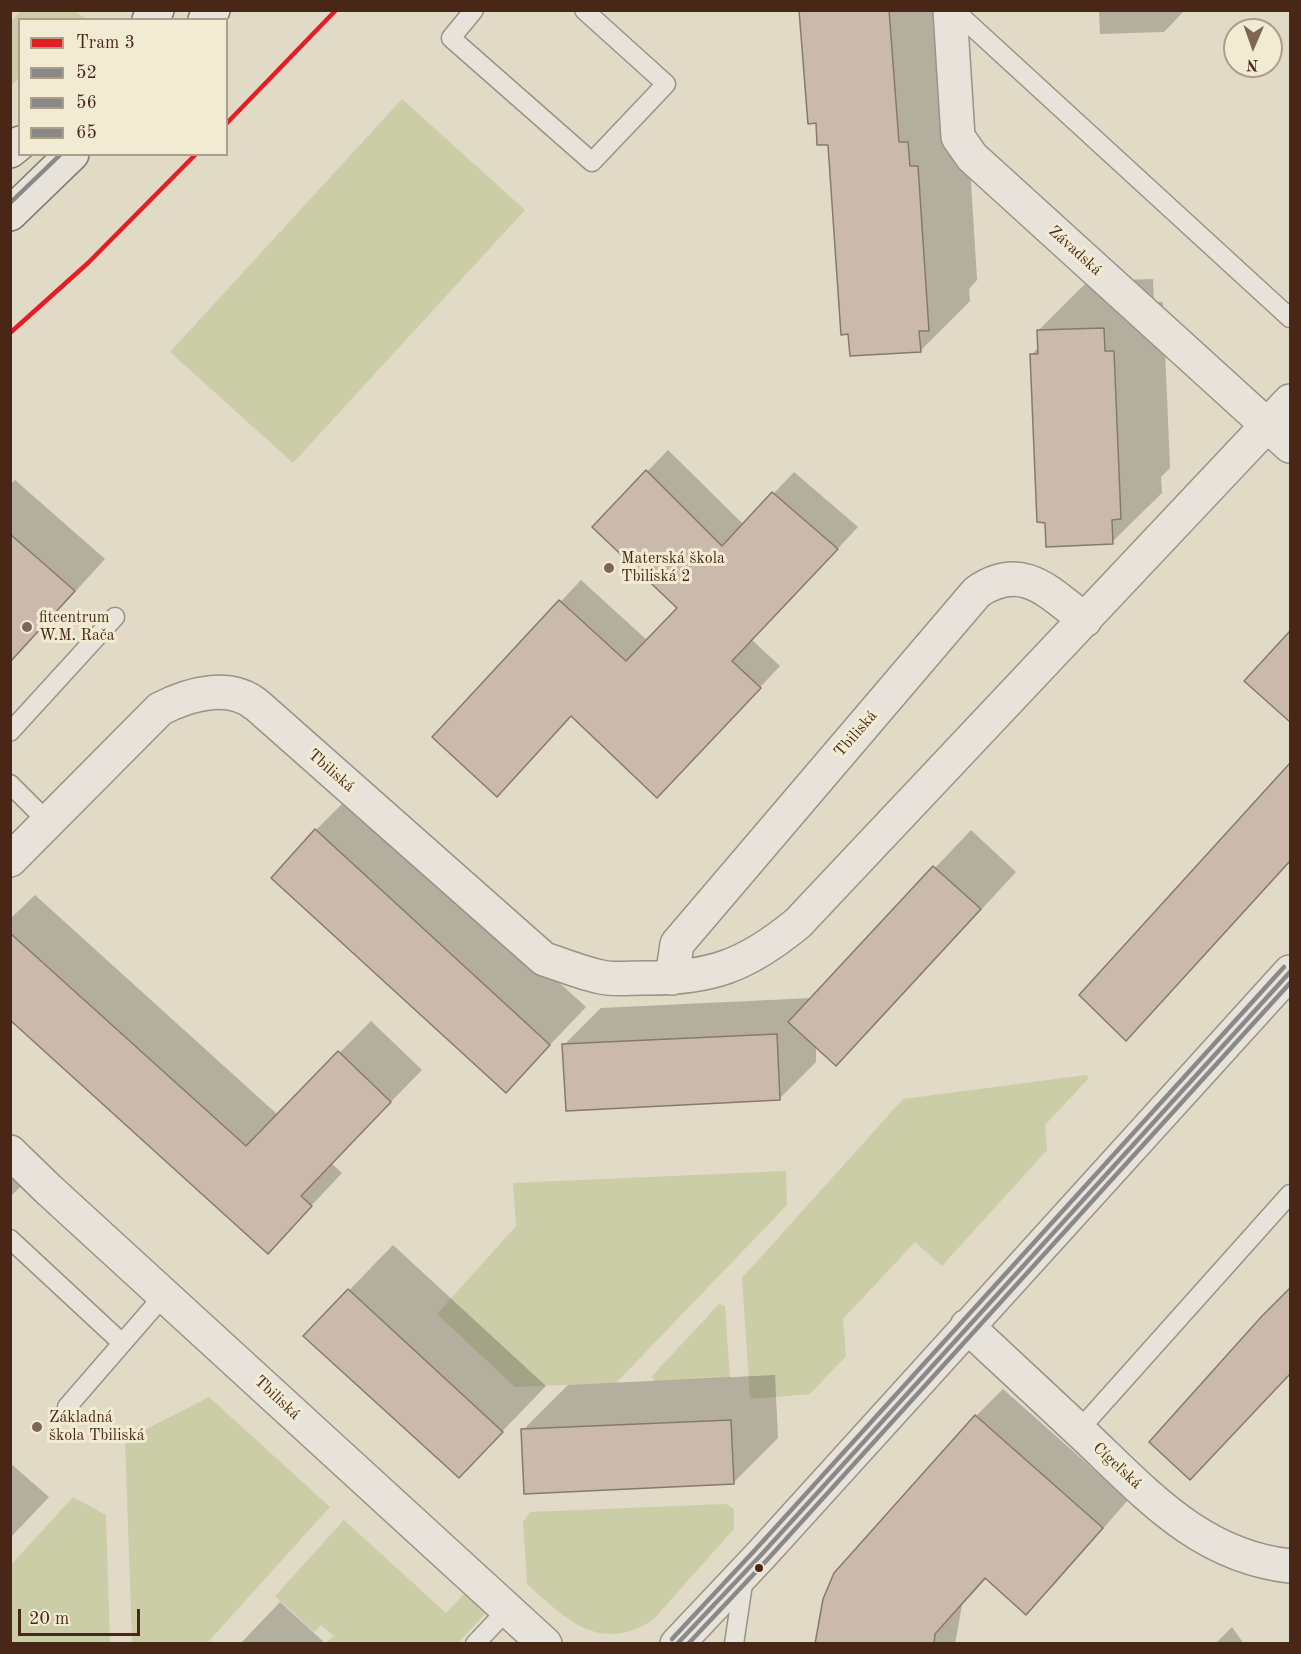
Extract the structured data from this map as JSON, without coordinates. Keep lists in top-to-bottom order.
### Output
{
  "streets": {
    "street": ["Závadská", "Tbiliská", "Cígeľská"]
  },
  "crossings": [
    ["Závadská", "Tbiliská"]
  ],
  "places": ["Materská škola Tbiliská 2", "fitcentrum W.M. Rača", "Základná škola Tbiliská"],
  "lines": [
    "tram line 3",
    "transit line 65",
    "transit line 52",
    "transit line 56"
  ],
  "legend": [
    "Tram 3",
    "52",
    "56",
    "65"
  ],
  "scale_bar": "20 m",
  "north": "bottom"
}
